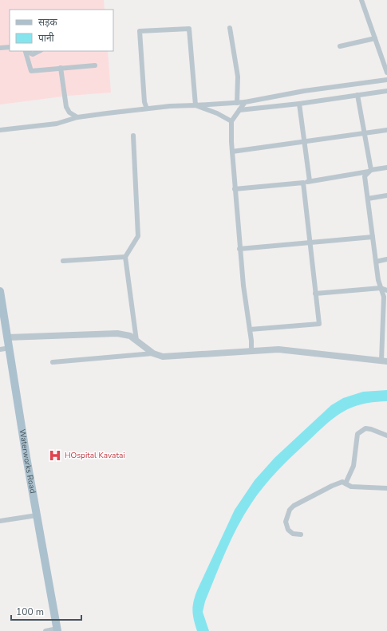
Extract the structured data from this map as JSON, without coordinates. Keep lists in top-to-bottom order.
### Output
{
  "streets": {
    "main road": ["Waterworks Road"]
  },
  "places": {
    "hospital": ["HOspital Kavatai"]
  },
  "legend": ["सड़क", "पानी"],
  "scale_bar": "100 m"
}
